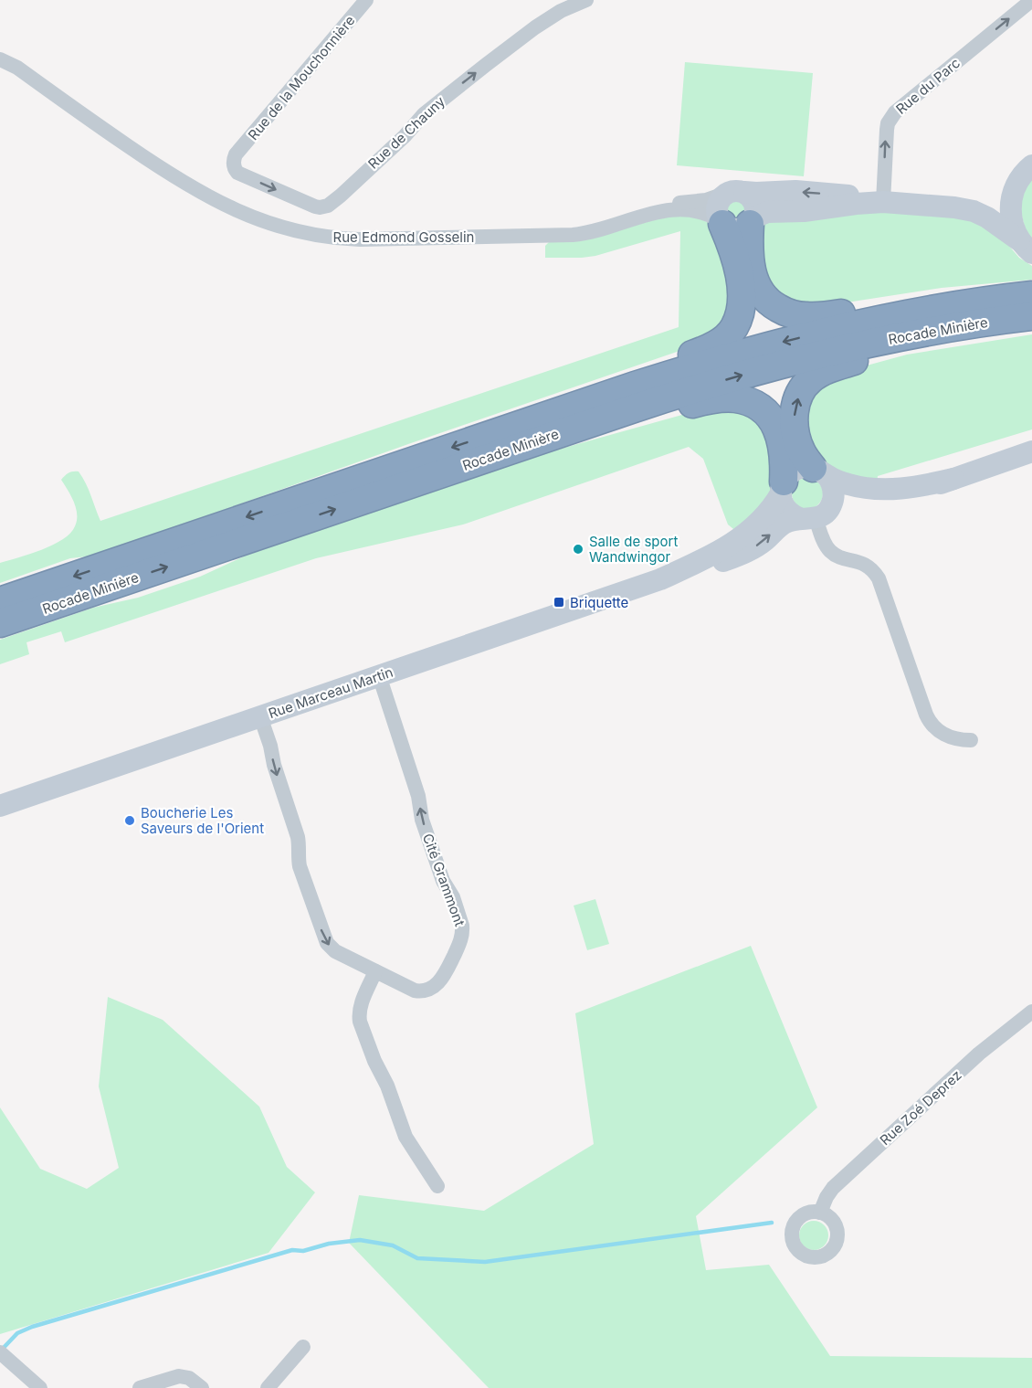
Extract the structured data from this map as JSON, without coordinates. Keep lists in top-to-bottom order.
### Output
{
  "streets": {
    "highway": ["Rocade Minière"],
    "street": [
      "Rue de la Mouchonnière",
      "Rue du Parc",
      "Rue de Chauny",
      "Rue Edmond Gosselin",
      "Rue Marceau Martin",
      "Cité Grammont",
      "Rue Zoé Deprez"
    ]
  },
  "crossings": [
    ["Rue de la Mouchonnière", "Rue de Chauny"],
    ["Rue Marceau Martin", "Cité Grammont"]
  ],
  "one_way": ["Rue du Parc", "Rue de Chauny"],
  "places": {
    "other": ["Salle de sport Wandwingor", "Boucherie Les Saveurs de l'Orient"],
    "transit": ["Briquette"]
  }
}
